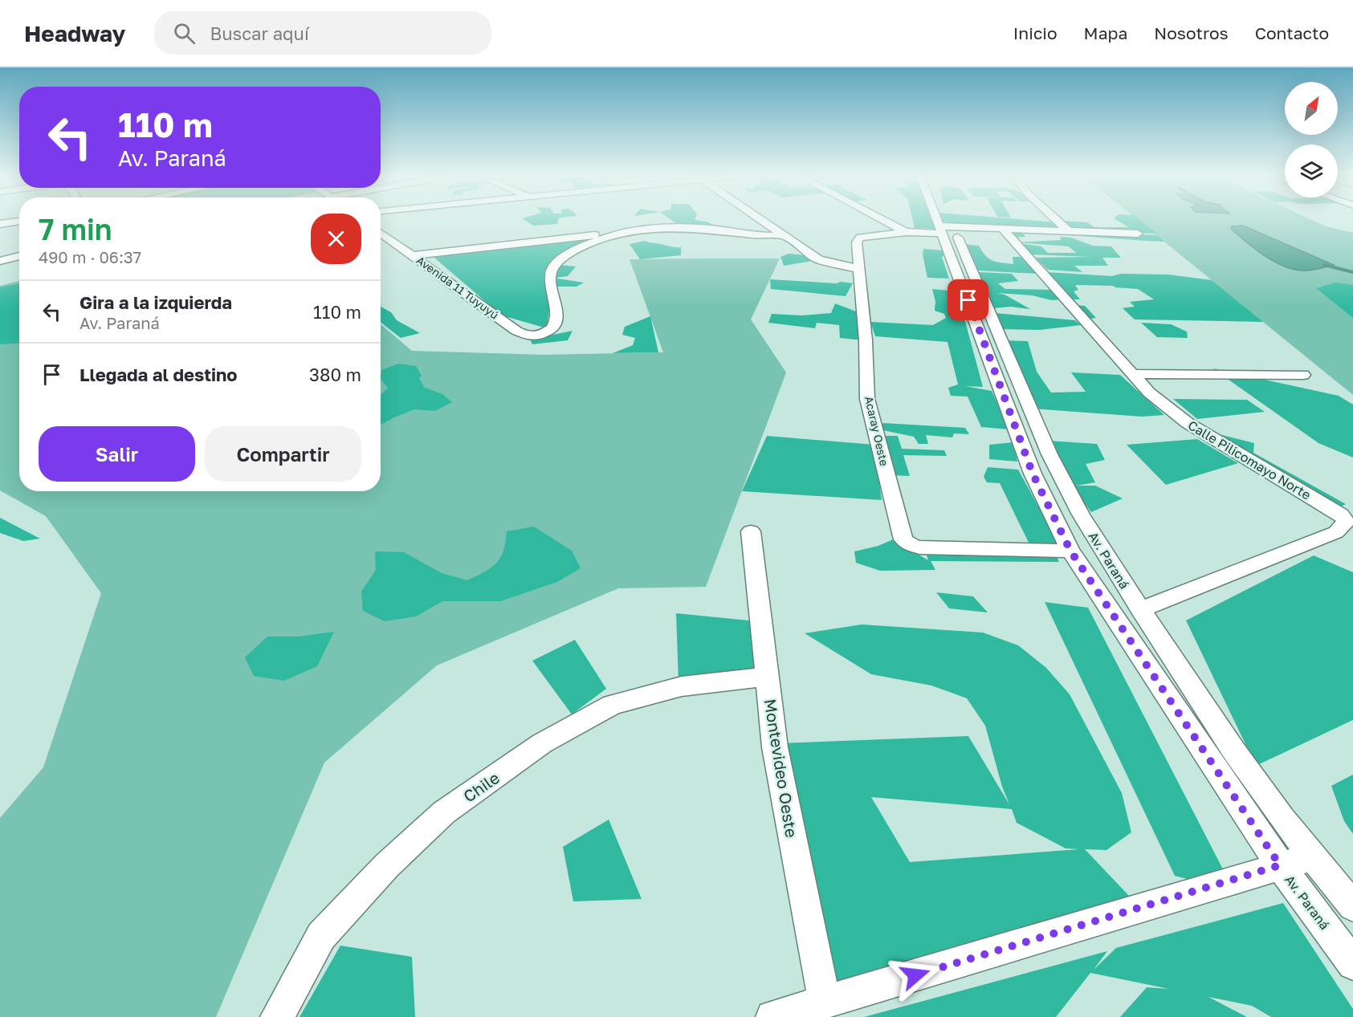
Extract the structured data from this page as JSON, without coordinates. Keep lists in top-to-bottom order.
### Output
{
  "streets": {
    "street": [
      "Avenida 11 Tuyuyú",
      "Acaray Oeste",
      "Calle Pilicomayo Norte",
      "Av. Paraná",
      "Montevideo Oeste",
      "Chile"
    ]
  },
  "crossings": [
    ["Acaray Oeste", "Calle Pilicomayo Norte"],
    ["Acaray Oeste", "Av. Paraná"],
    ["Calle Pilicomayo Norte", "Av. Paraná"],
    ["Montevideo Oeste", "Chile"]
  ],
  "north": "top right",
  "page": {
    "header": "Headway",
    "search": "Buscar aquí",
    "nav": [
      "Inicio",
      "Mapa",
      "Nosotros",
      "Contacto"
    ],
    "turn": ["110 m", "Av. Paraná"],
    "heading": ["7 min", "490 m · 06:37"],
    "list": [
      {
        "name": "Gira a la izquierda",
        "note": "Av. Paraná",
        "value": "110 m"
      },
      {
        "name": "Llegada al destino",
        "value": "380 m"
      }
    ],
    "buttons": ["Salir", "Compartir"]
  }
}
